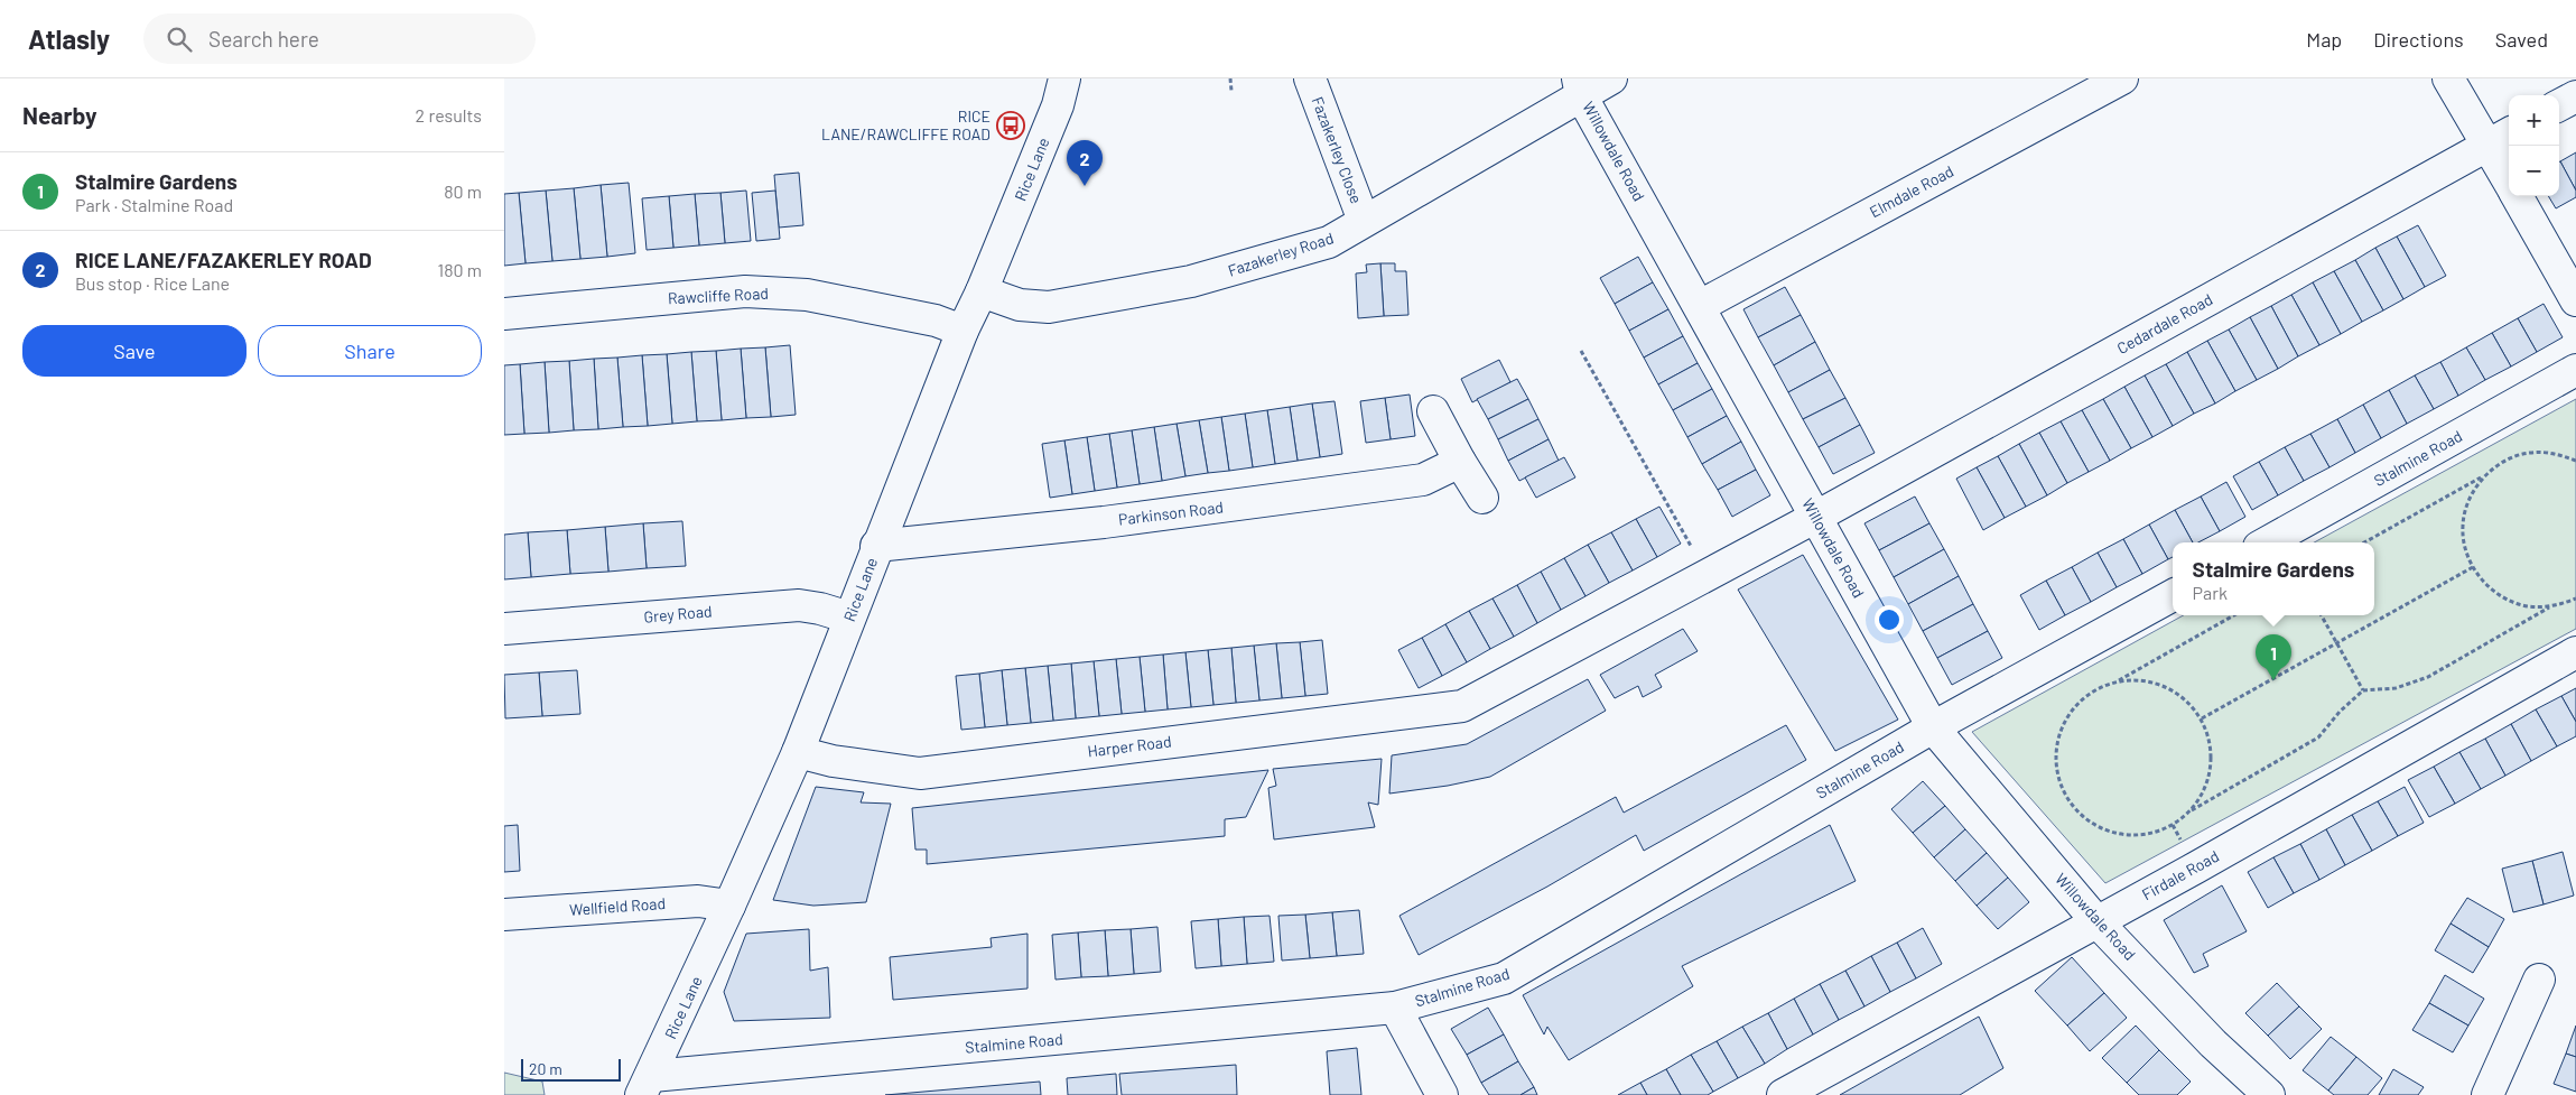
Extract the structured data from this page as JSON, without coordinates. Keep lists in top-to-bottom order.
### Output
{
  "streets": {
    "main road": [
      "Fazakerley Close",
      "Willowdale Road",
      "Rice Lane",
      "Elmdale Road",
      "Fazakerley Road",
      "Rawcliffe Road",
      "Cedardale Road",
      "Stalmine Road",
      "Parkinson Road",
      "Grey Road",
      "Harper Road",
      "Firdale Road",
      "Wellfield Road"
    ]
  },
  "crossings": [
    ["Fazakerley Close", "Fazakerley Road"],
    ["Willowdale Road", "Elmdale Road"],
    ["Willowdale Road", "Fazakerley Road"],
    ["Willowdale Road", "Cedardale Road"],
    ["Willowdale Road", "Stalmine Road"],
    ["Willowdale Road", "Firdale Road"],
    ["Rice Lane", "Fazakerley Road"],
    ["Rice Lane", "Rawcliffe Road"],
    ["Rice Lane", "Stalmine Road"],
    ["Rice Lane", "Parkinson Road"],
    ["Rice Lane", "Grey Road"],
    ["Rice Lane", "Harper Road"],
    ["Rice Lane", "Wellfield Road"],
    ["Cedardale Road", "Harper Road"]
  ],
  "places": {
    "bus stop": ["RICE LANE/RAWCLIFFE ROAD"]
  },
  "scale_bar": "20 m",
  "page": {
    "header": "Atlasly",
    "search": "Search here",
    "nav": ["Map", "Directions", "Saved"],
    "heading": ["Nearby", "2 results"],
    "map_buttons": ["+", "−"],
    "pins": ["2", "1"],
    "list": [
      {
        "mark": "1",
        "name": "Stalmire Gardens",
        "note": "Park · Stalmine Road",
        "value": "80 m"
      },
      {
        "mark": "2",
        "name": "RICE LANE/FAZAKERLEY ROAD",
        "note": "Bus stop · Rice Lane",
        "value": "180 m"
      }
    ],
    "buttons": ["Save", "Share"],
    "popup": ["Stalmire Gardens", "Park"],
    "scale": "20 m"
  }
}
